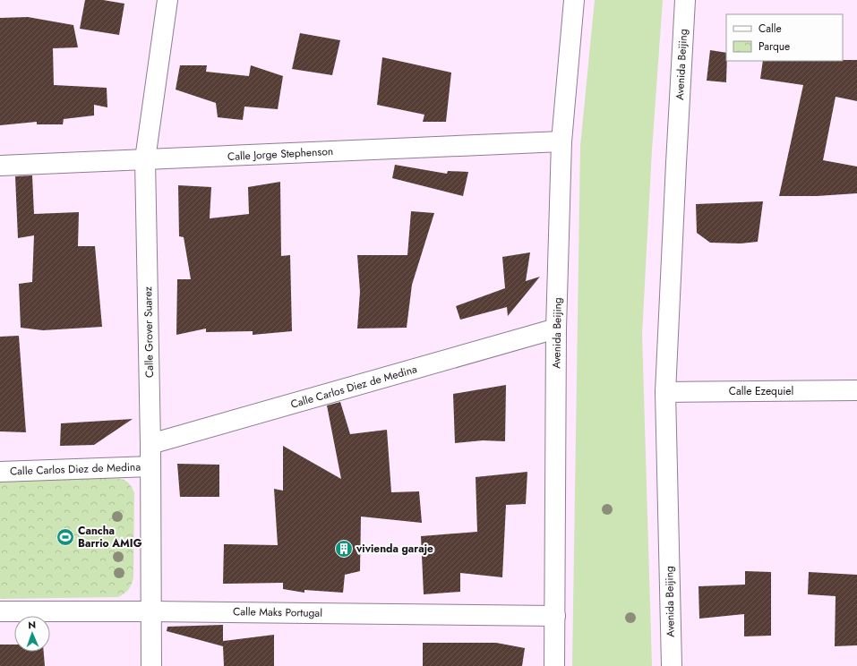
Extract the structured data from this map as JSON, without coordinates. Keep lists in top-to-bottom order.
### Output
{
  "streets": {
    "street": [
      "Avenida Beijing",
      "Calle Jorge Stephenson",
      "Calle Grover Suarez",
      "Calle Carlos Diez de Medina",
      "Calle Ezequiel",
      "Calle Maks Portugal"
    ]
  },
  "crossings": [
    ["Avenida Beijing", "Calle Jorge Stephenson"],
    ["Avenida Beijing", "Calle Carlos Diez de Medina"],
    ["Avenida Beijing", "Calle Ezequiel"],
    ["Avenida Beijing", "Calle Maks Portugal"],
    ["Calle Jorge Stephenson", "Calle Grover Suarez"],
    ["Calle Grover Suarez", "Calle Carlos Diez de Medina"],
    ["Calle Grover Suarez", "Calle Maks Portugal"]
  ],
  "places": {
    "sports": ["Cancha Barrio AMIG"],
    "building": ["vivienda garaje"]
  },
  "legend": ["Calle", "Parque"],
  "north": "top"
}
